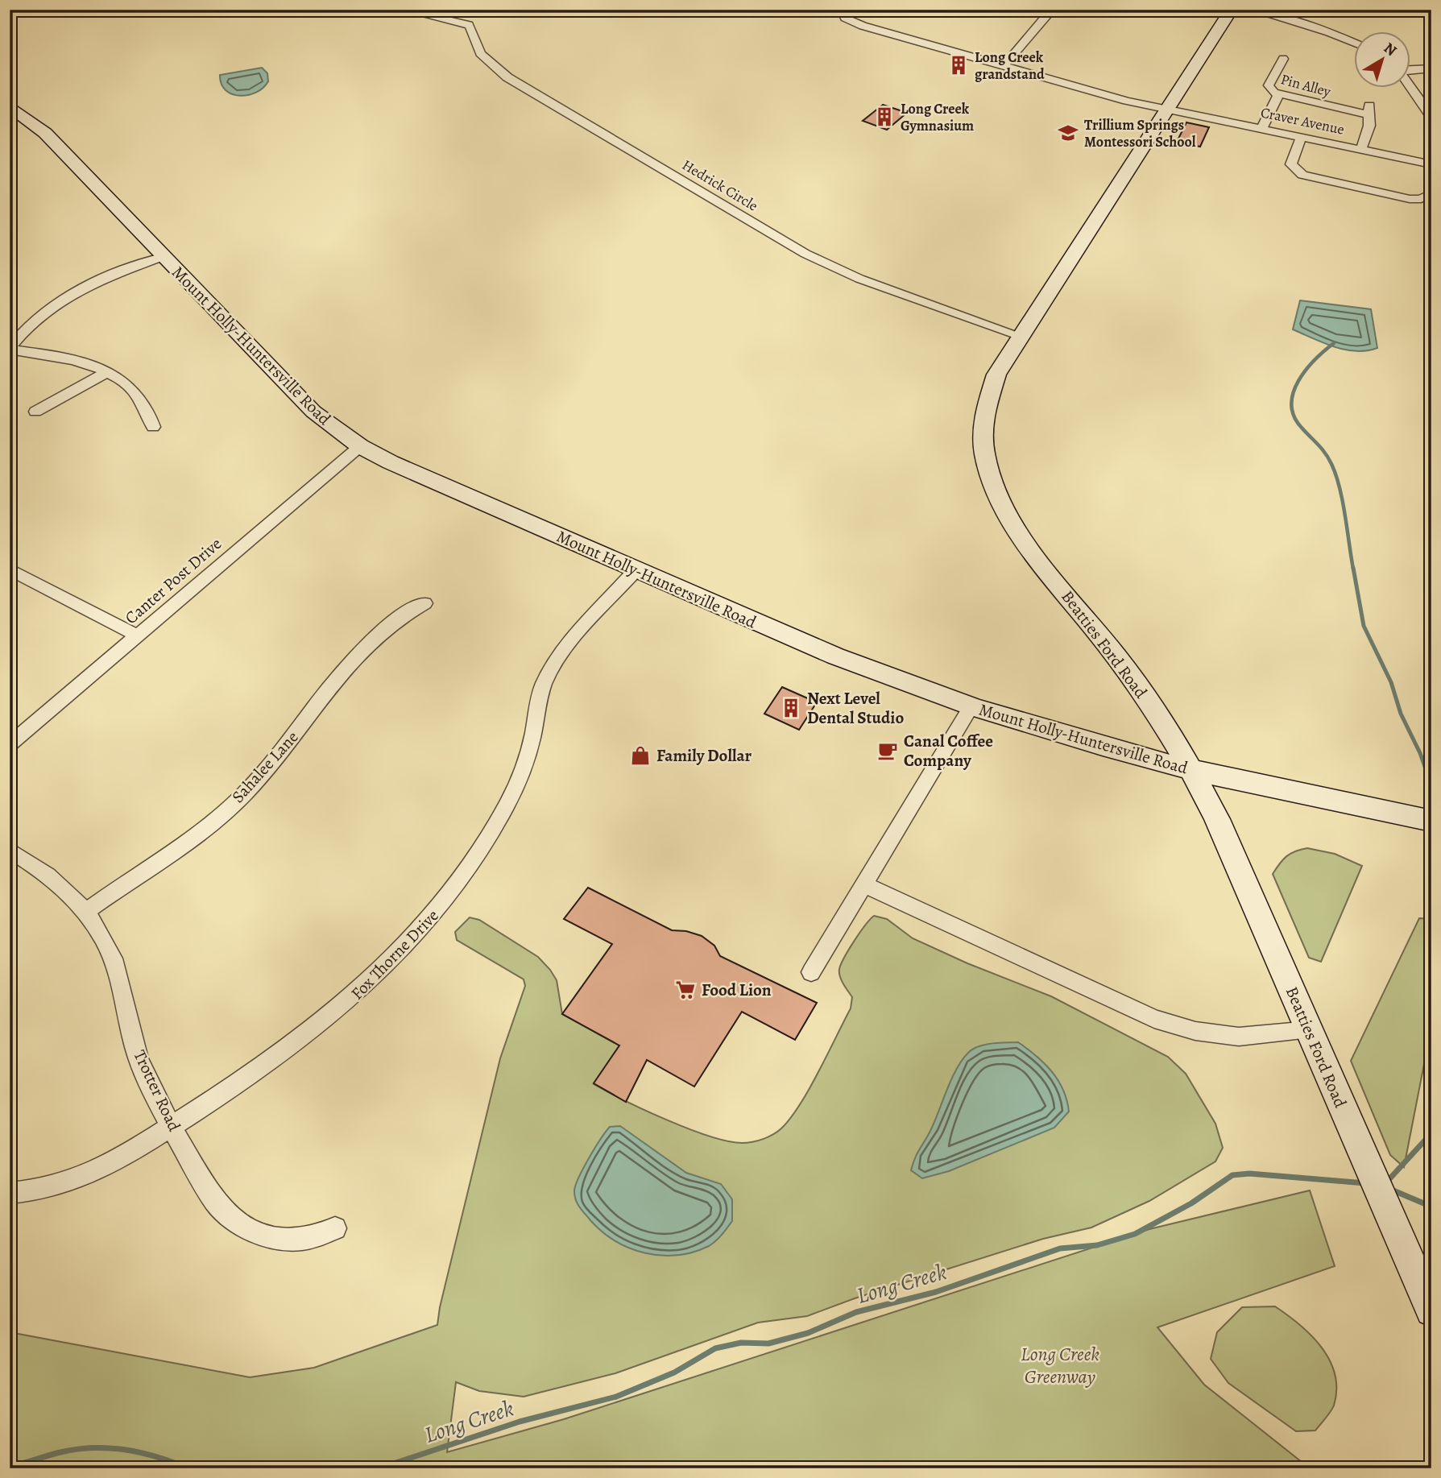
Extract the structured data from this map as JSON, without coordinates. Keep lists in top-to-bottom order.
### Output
{
  "streets": {
    "main road": ["Mount Holly-Huntersville Road", "Beatties Ford Road"],
    "street": [
      "Pin Alley",
      "Craver Avenue",
      "Hedrick Circle",
      "Canter Post Drive",
      "Sahalee Lane",
      "Fox Thorne Drive",
      "Trotter Road"
    ]
  },
  "crossings": [
    ["Pin Alley", "Craver Avenue"],
    ["Craver Avenue", "Beatties Ford Road"],
    ["Hedrick Circle", "Beatties Ford Road"],
    ["Mount Holly-Huntersville Road", "Canter Post Drive"],
    ["Mount Holly-Huntersville Road", "Beatties Ford Road"],
    ["Mount Holly-Huntersville Road", "Fox Thorne Drive"],
    ["Sahalee Lane", "Trotter Road"],
    ["Fox Thorne Drive", "Trotter Road"]
  ],
  "water": ["Long Creek"],
  "parks": ["Long Creek Greenway"],
  "places": {
    "building": ["Long Creek grandstand", "Long Creek Gymnasium", "Next Level Dental Studio"],
    "school or university": ["Trillium Springs Montessori School"],
    "cafe": ["Canal Coffee Company"],
    "shop": ["Family Dollar"],
    "supermarket": ["Food Lion"]
  },
  "north": "top right"
}
